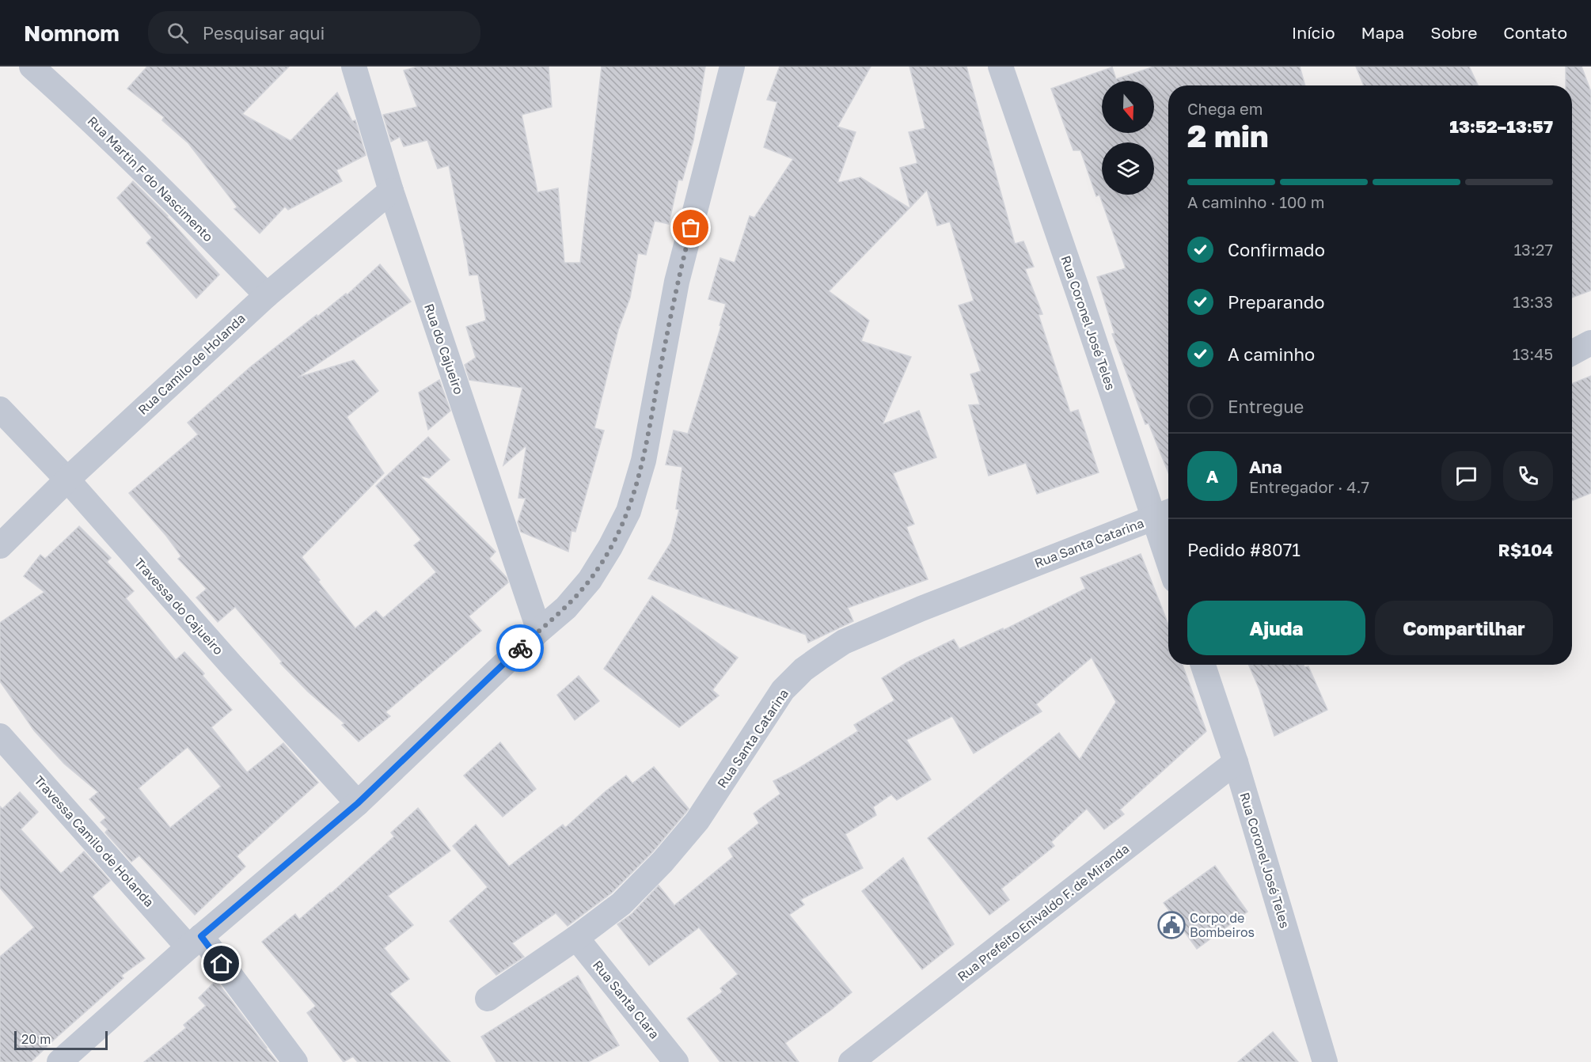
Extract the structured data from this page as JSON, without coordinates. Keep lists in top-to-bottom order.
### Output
{
  "streets": {
    "street": [
      "Rua Martin F do Nascimento",
      "Rua Coronel José Teles",
      "Rua do Cajueiro",
      "Rua Camilo de Holanda",
      "Rua Santa Catarina",
      "Travessa do Cajueiro",
      "Travessa Camilo de Holanda",
      "Rua Prefeito Enivaldo F. de Miranda",
      "Rua Santa Clara"
    ]
  },
  "crossings": [
    ["Rua Martin F do Nascimento", "Rua Camilo de Holanda"],
    ["Rua Coronel José Teles", "Rua Santa Catarina"],
    ["Rua Coronel José Teles", "Rua Prefeito Enivaldo F. de Miranda"],
    ["Rua do Cajueiro", "Rua Camilo de Holanda"],
    ["Rua Camilo de Holanda", "Travessa do Cajueiro"],
    ["Rua Santa Catarina", "Rua Santa Clara"]
  ],
  "places": {
    "public building": ["Corpo de Bombeiros"]
  },
  "scale_bar": "20 m",
  "north": "bottom",
  "page": {
    "header": "Nomnom",
    "search": "Pesquisar aqui",
    "nav": [
      "Início",
      "Mapa",
      "Sobre",
      "Contato"
    ],
    "heading": ["2 min", "Chega em", "13:52–13:57"],
    "panel": [
      "Ana",
      "Entregador · 4.7",
      "Pedido #8071",
      "R$104"
    ],
    "bar": "A caminho · 100 m",
    "list": [
      ["Confirmado", "13:27"],
      ["Preparando", "13:33"],
      ["A caminho", "13:45"],
      "Entregue"
    ],
    "round": "A",
    "buttons": ["Ajuda", "Compartilhar"],
    "scale": "20 m"
  }
}
